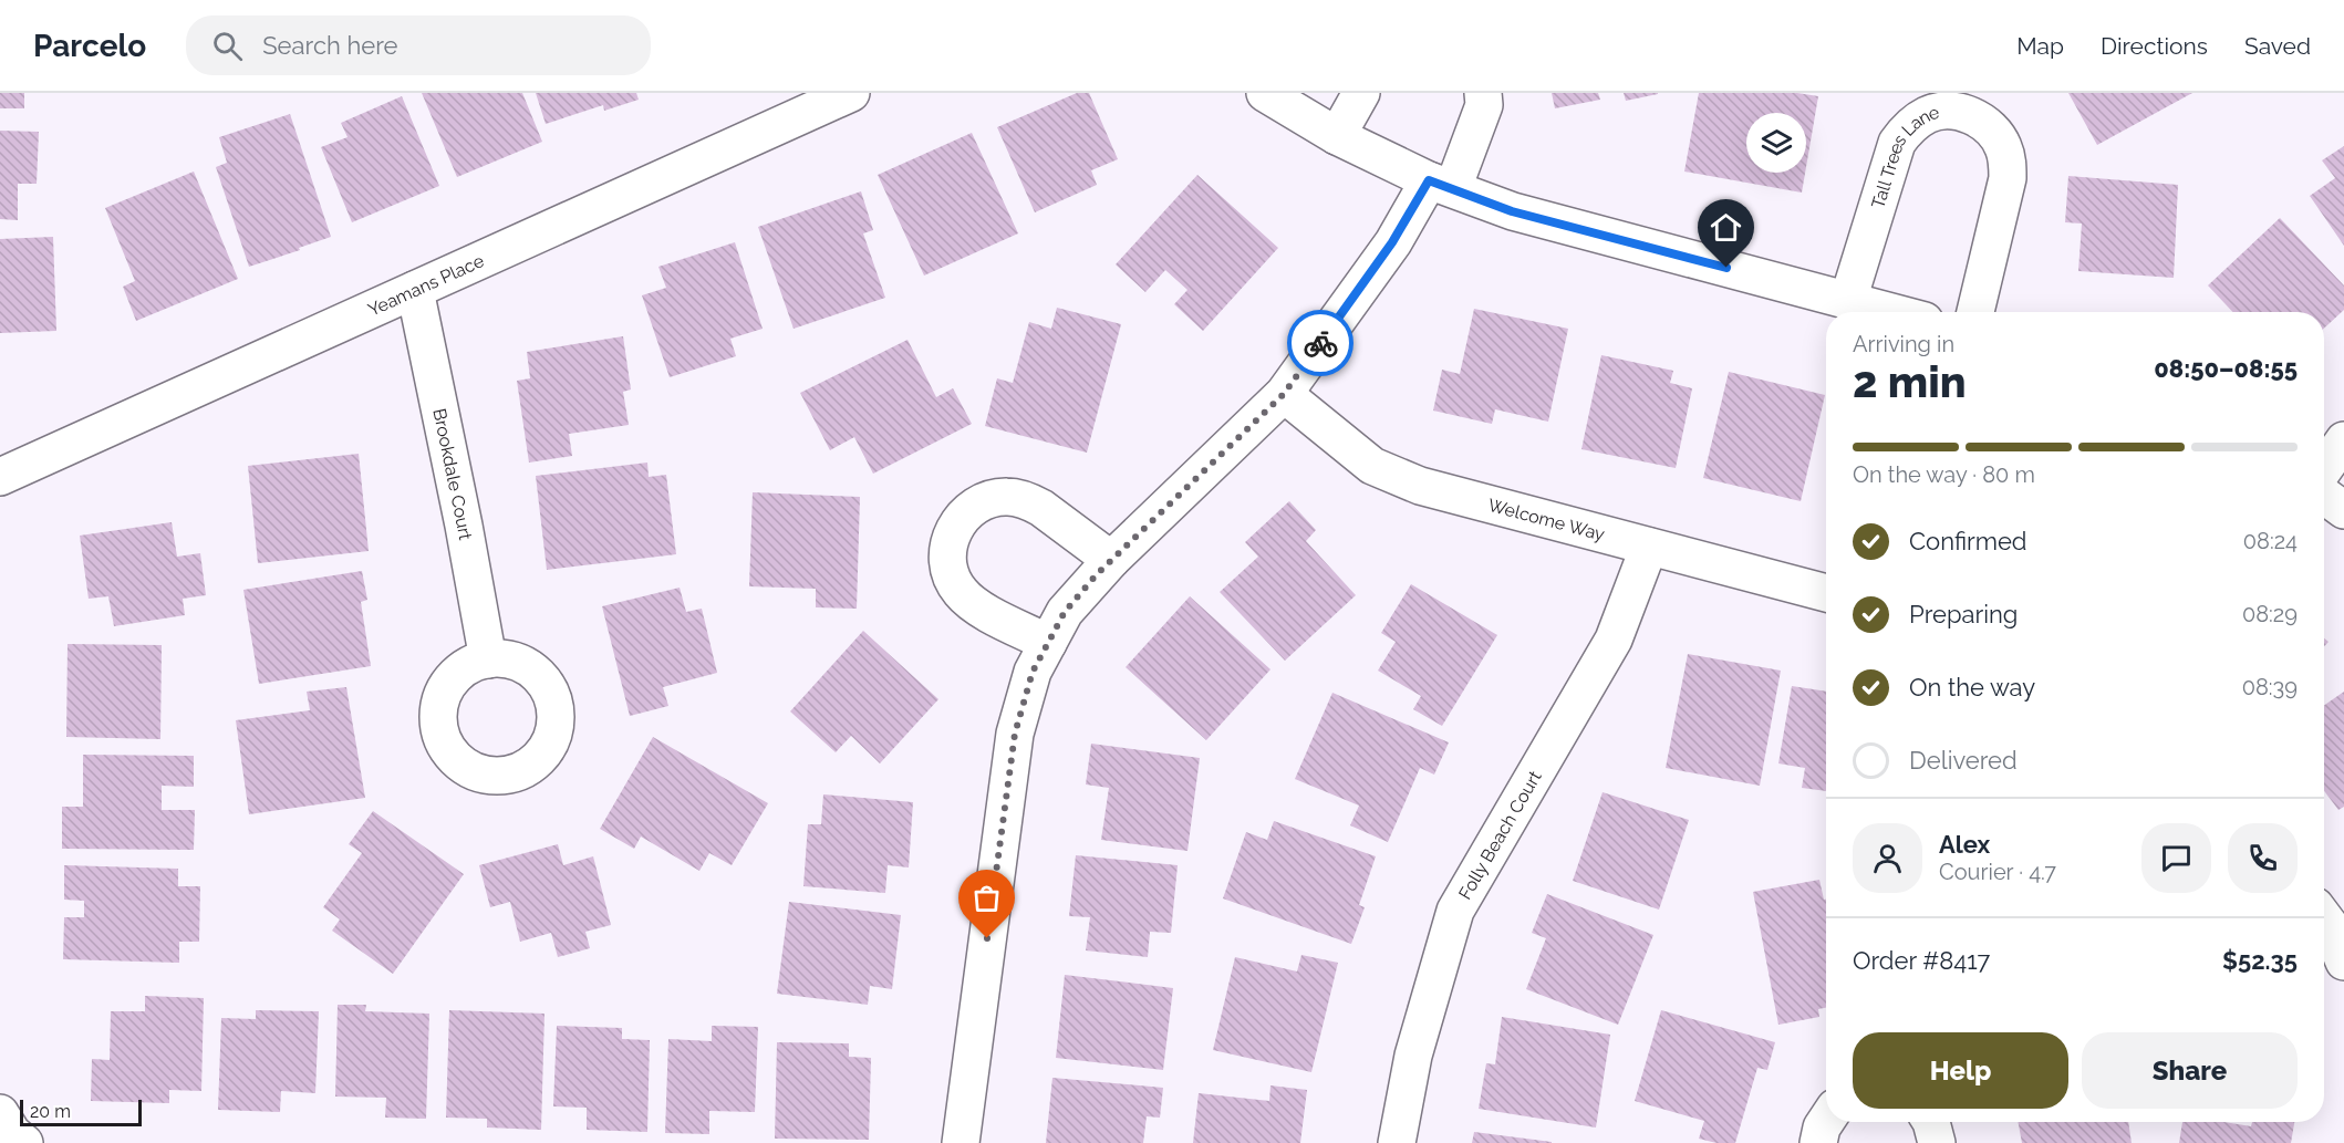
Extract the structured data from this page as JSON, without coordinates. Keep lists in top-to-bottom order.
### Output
{
  "streets": {
    "street": [
      "Tall Trees Lane",
      "Yeamans Place",
      "Brookdale Court",
      "Welcome Way",
      "Folly Beach Court"
    ]
  },
  "crossings": [
    ["Yeamans Place", "Brookdale Court"],
    ["Welcome Way", "Folly Beach Court"]
  ],
  "scale_bar": "20 m",
  "page": {
    "header": "Parcelo",
    "search": "Search here",
    "nav": ["Map", "Directions", "Saved"],
    "heading": ["2 min", "Arriving in", "08:50–08:55"],
    "panel": [
      "Alex",
      "Courier · 4.7",
      "Order #8417",
      "$52.35"
    ],
    "bar": "On the way · 80 m",
    "list": [
      ["Confirmed", "08:24"],
      ["Preparing", "08:29"],
      ["On the way", "08:39"],
      "Delivered"
    ],
    "buttons": ["Help", "Share"],
    "scale": "20 m"
  }
}
